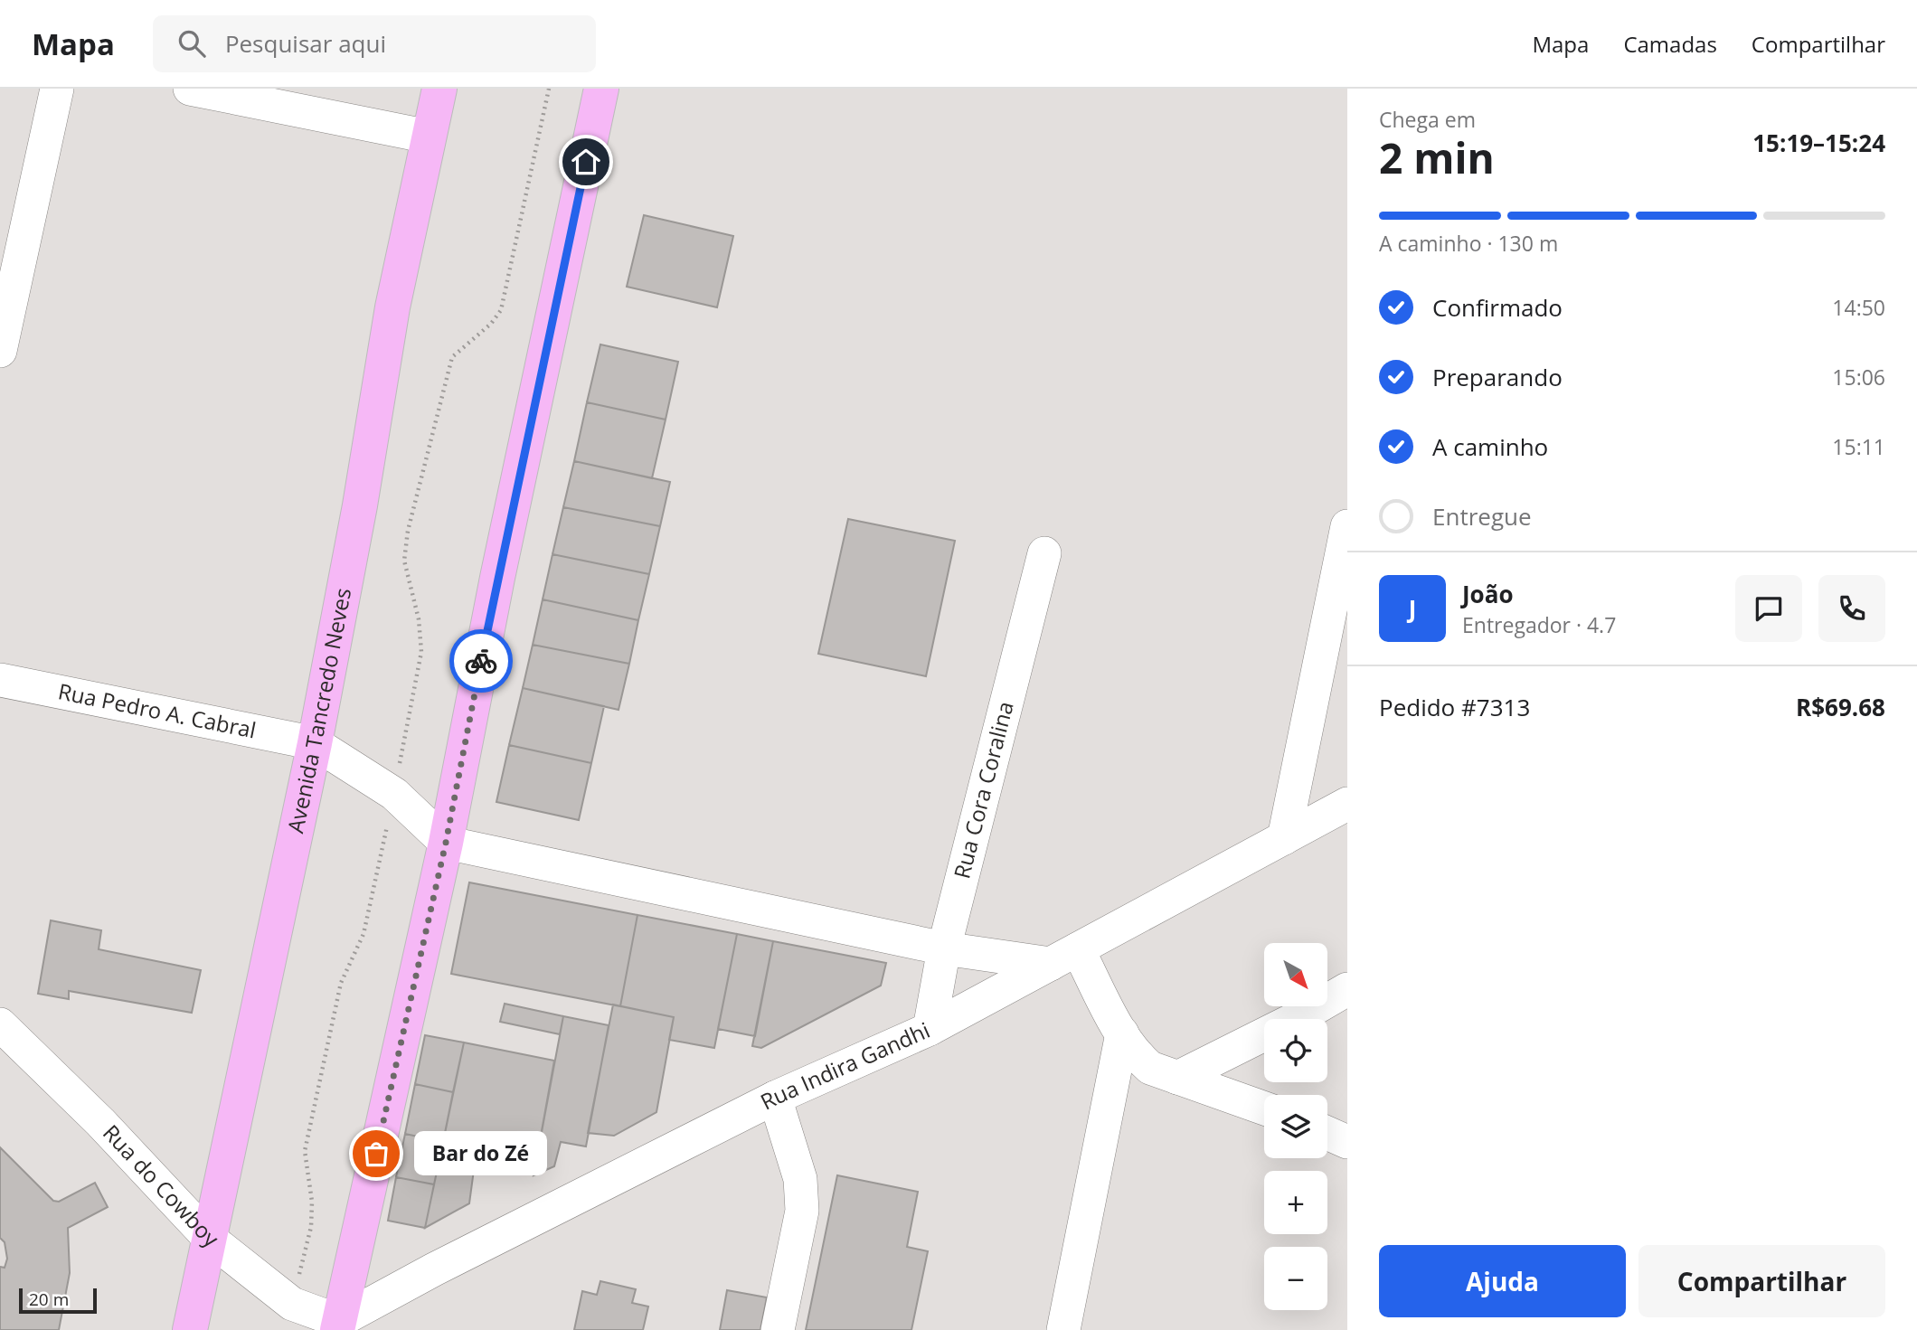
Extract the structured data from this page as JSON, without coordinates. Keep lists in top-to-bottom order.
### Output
{
  "streets": {
    "main road": ["Avenida Tancredo Neves"],
    "street": [
      "Rua Pedro A. Cabral",
      "Rua Cora Coralina",
      "Rua Indira Gandhi",
      "Rua do Cowboy"
    ]
  },
  "crossings": [
    ["Avenida Tancredo Neves", "Rua Pedro A. Cabral"],
    ["Avenida Tancredo Neves", "Rua do Cowboy"],
    ["Rua Cora Coralina", "Rua Indira Gandhi"],
    ["Rua Indira Gandhi", "Rua do Cowboy"]
  ],
  "places": ["Bar do Zé"],
  "scale_bar": "20 m",
  "north": "bottom right",
  "page": {
    "header": "Mapa",
    "search": "Pesquisar aqui",
    "nav": ["Mapa", "Camadas", "Compartilhar"],
    "heading": ["2 min", "Chega em", "15:19–15:24"],
    "panel": [
      "João",
      "Entregador · 4.7",
      "Pedido #7313",
      "R$69.68"
    ],
    "bar": "A caminho · 130 m",
    "list": [
      ["Confirmado", "14:50"],
      ["Preparando", "15:06"],
      ["A caminho", "15:11"],
      "Entregue"
    ],
    "round": "J",
    "map_buttons": ["+", "−"],
    "bubble": "Bar do Zé",
    "buttons": ["Ajuda", "Compartilhar"],
    "scale": "20 m"
  }
}
